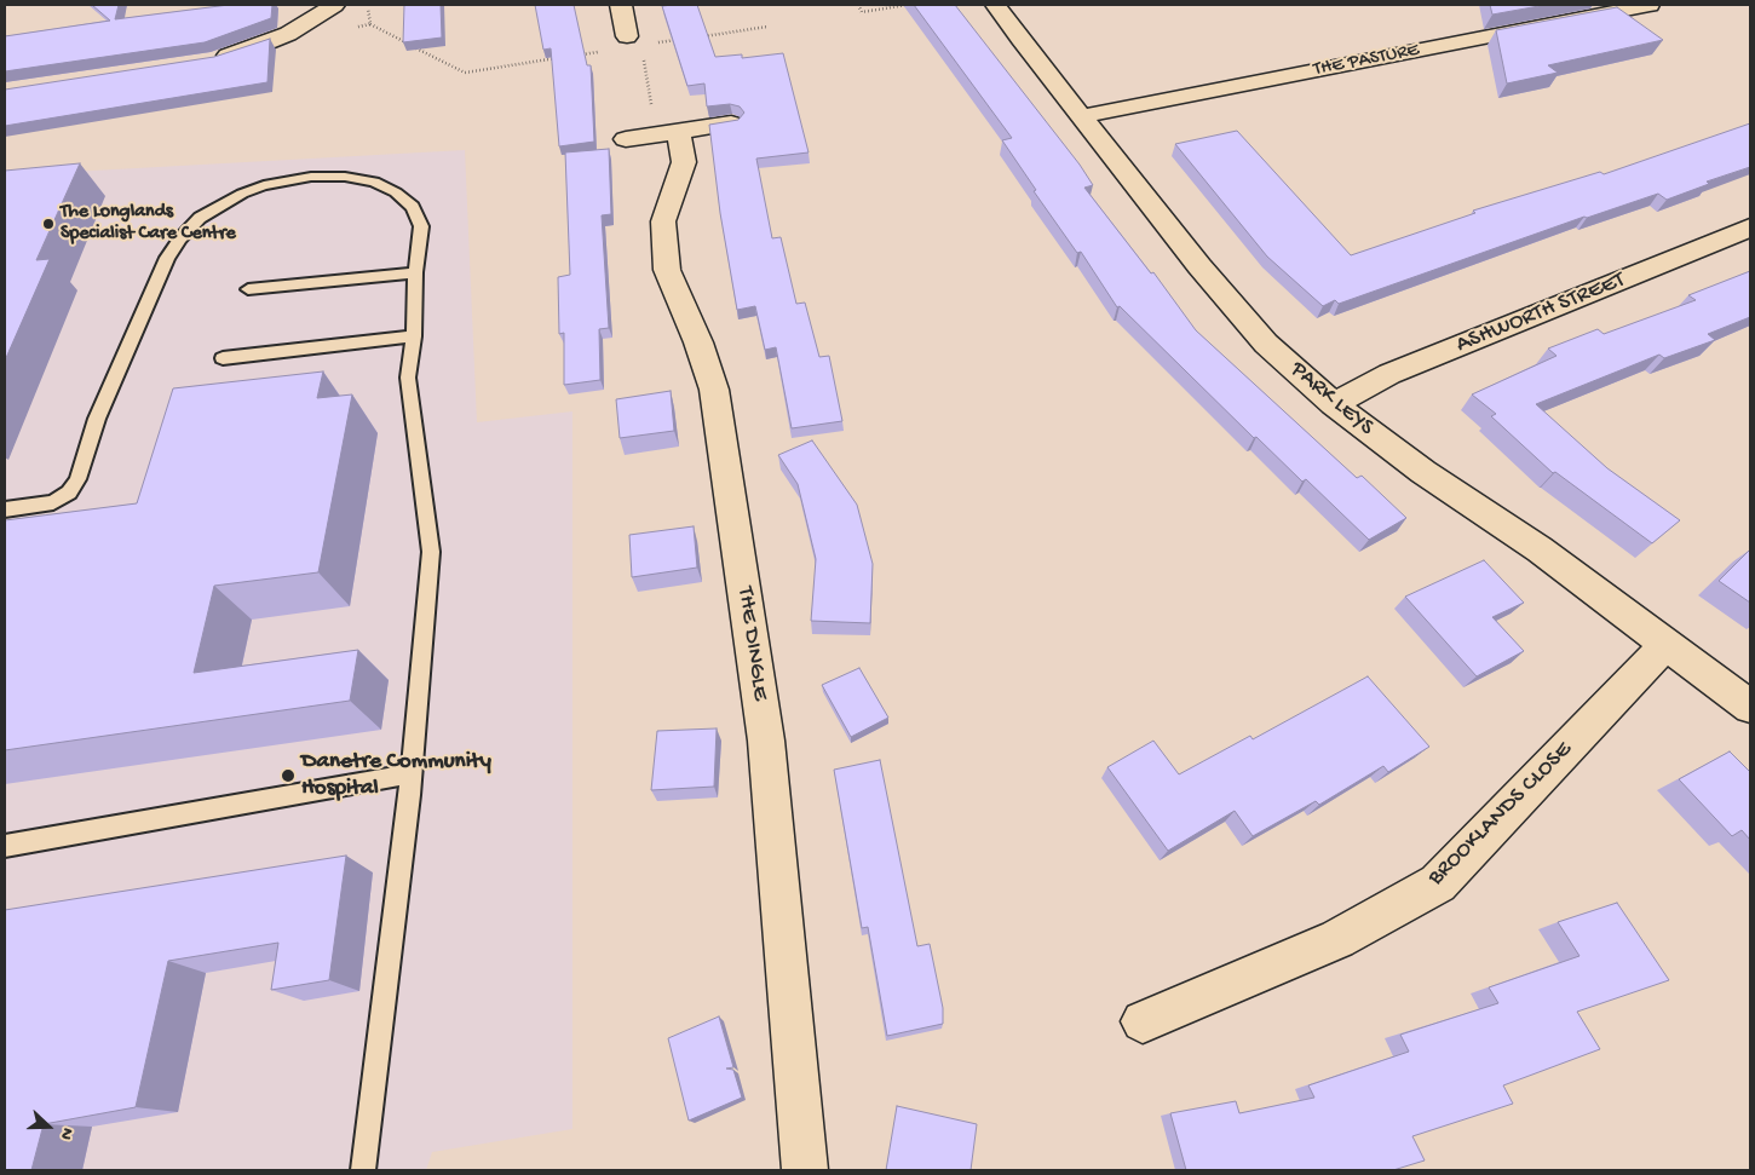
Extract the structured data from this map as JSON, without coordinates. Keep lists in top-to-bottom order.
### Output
{
  "streets": {
    "street": [
      "THE PASTURE",
      "ASHWORTH STREET",
      "PARK LEYS",
      "THE DINGLE",
      "BROOKLANDS CLOSE"
    ]
  },
  "crossings": [
    ["THE PASTURE", "PARK LEYS"],
    ["ASHWORTH STREET", "PARK LEYS"],
    ["PARK LEYS", "BROOKLANDS CLOSE"]
  ],
  "places": ["The Longlands Specialist Care Centre", "Danetre Community Hospital"],
  "north": "right"
}
